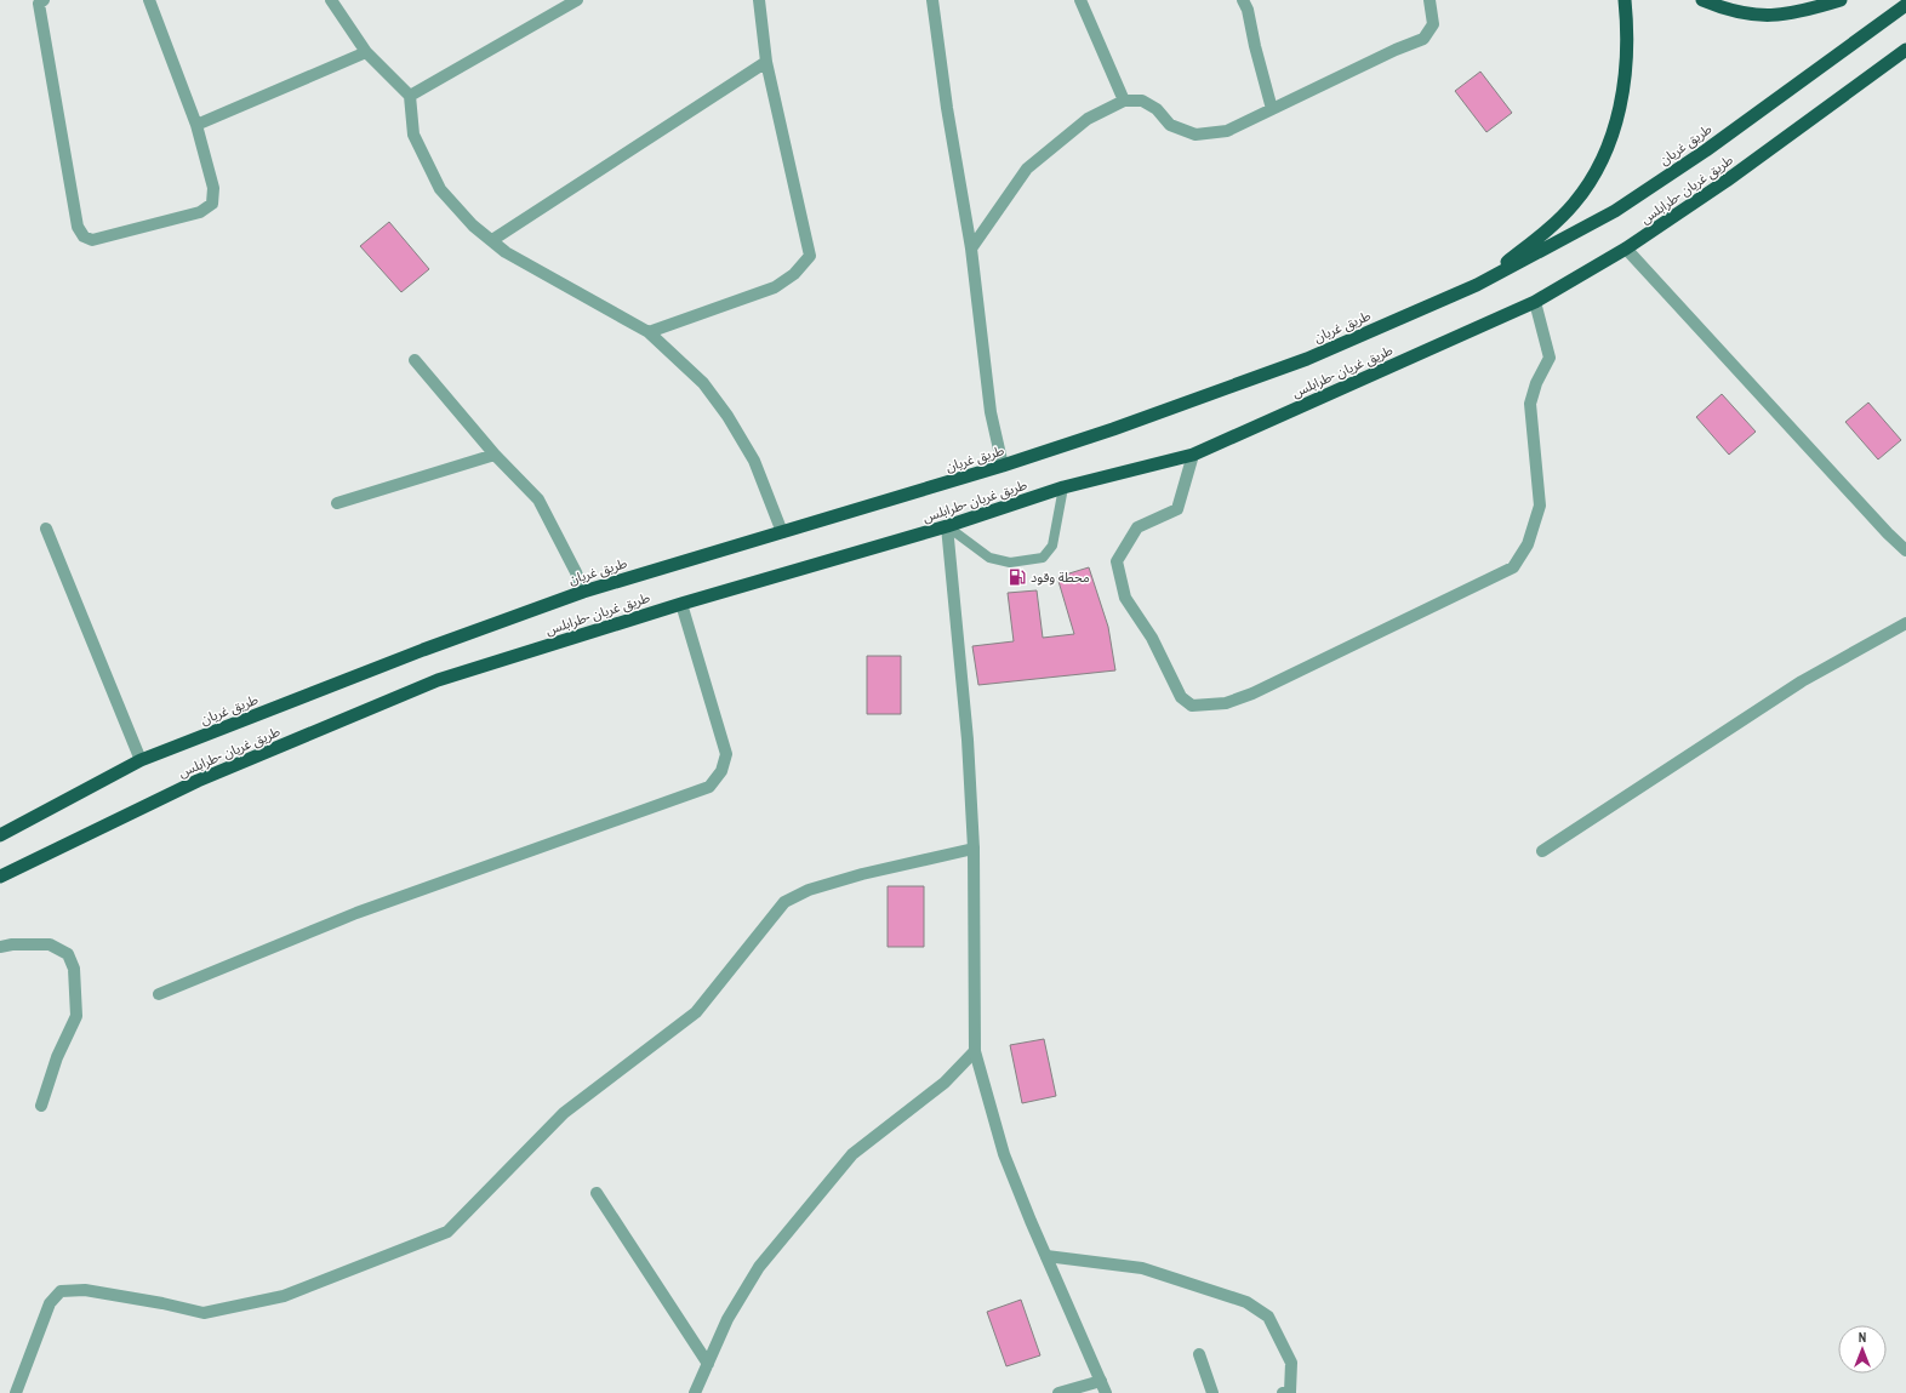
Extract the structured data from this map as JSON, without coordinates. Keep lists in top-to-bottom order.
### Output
{
  "streets": {
    "highway": ["طريق غريان", "طريق غريان -طرابلس"]
  },
  "places": {
    "fuel station": ["محطة وقود"]
  },
  "north": "top"
}
